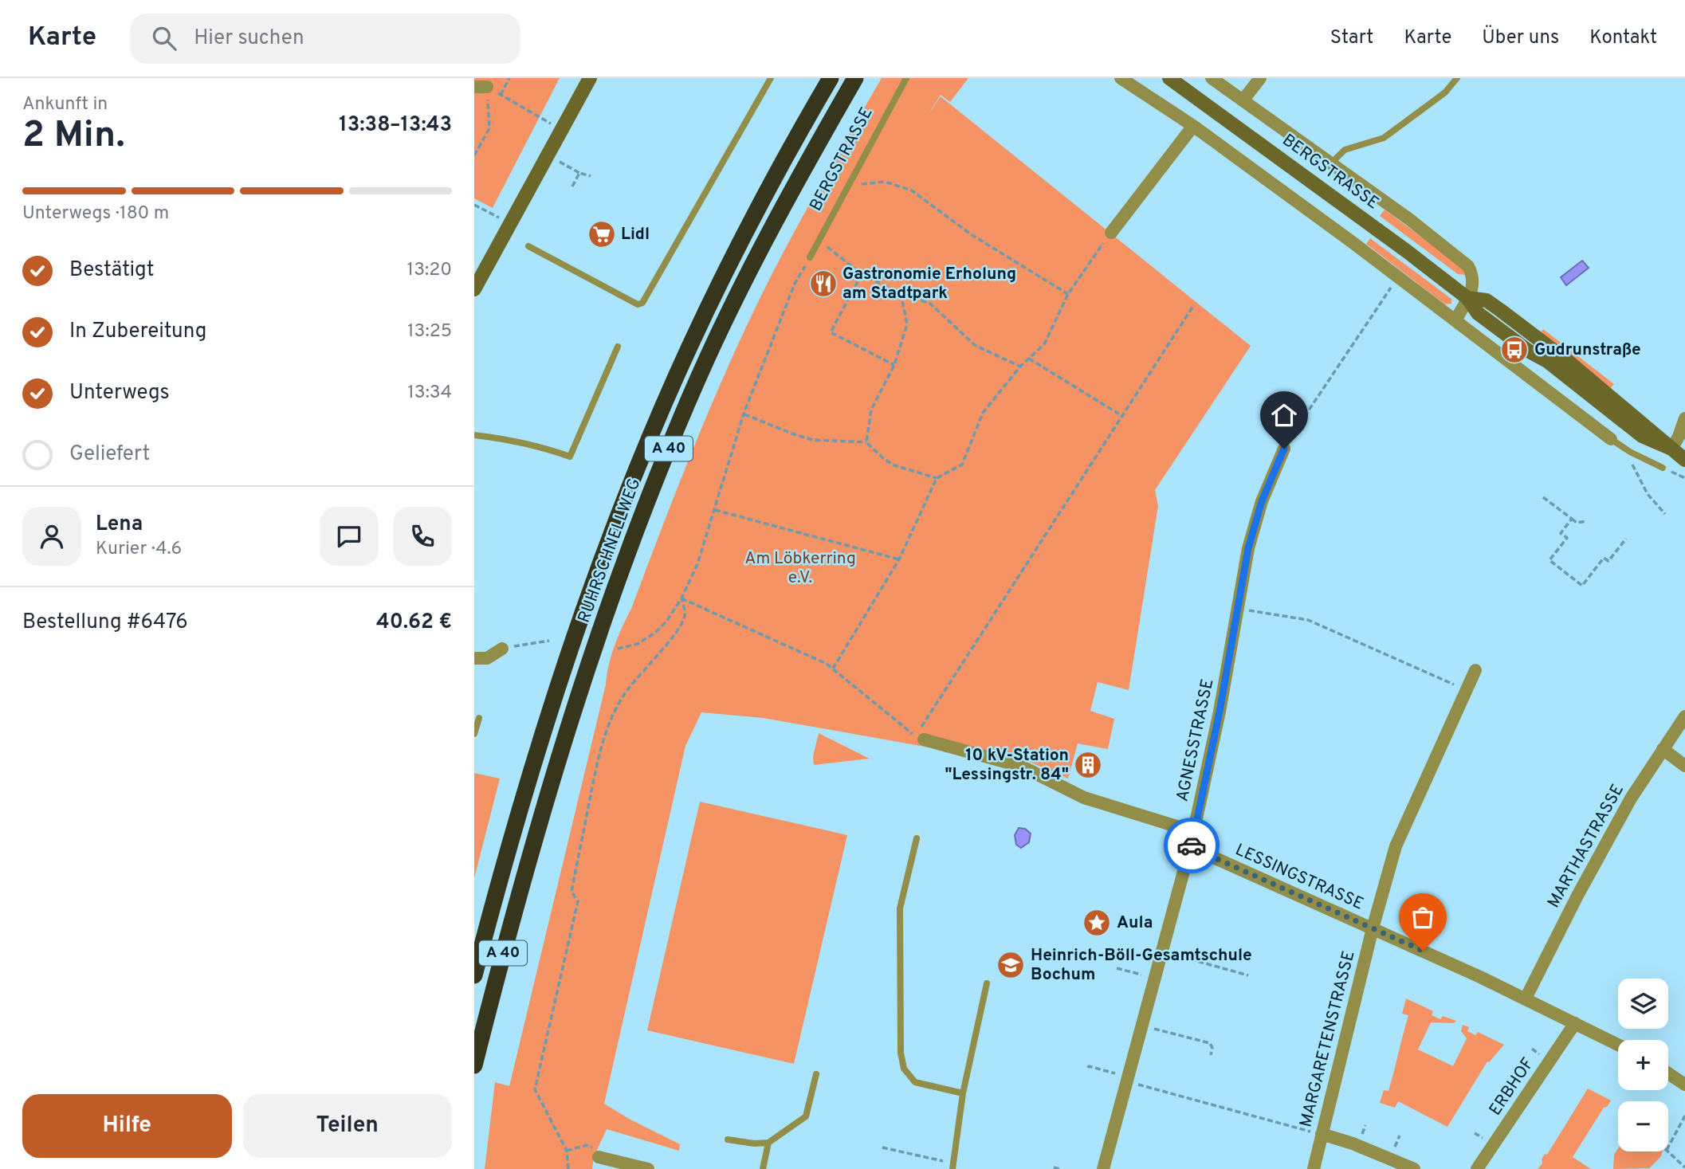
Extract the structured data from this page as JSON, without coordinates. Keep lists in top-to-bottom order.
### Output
{
  "streets": {
    "highway": ["A 40", "RUHRSCHNELLWEG"],
    "street": [
      "BERGSTRASSE",
      "AGNESSTRASSE",
      "MARTHASTRASSE",
      "LESSINGSTRASSE",
      "MARGARETENSTRASSE",
      "ERBHOF"
    ]
  },
  "crossings": [
    ["AGNESSTRASSE", "LESSINGSTRASSE"],
    ["MARTHASTRASSE", "LESSINGSTRASSE"],
    ["LESSINGSTRASSE", "MARGARETENSTRASSE"],
    ["LESSINGSTRASSE", "ERBHOF"]
  ],
  "parks": ["Am Löbkerring e.V."],
  "places": {
    "supermarket": ["Lidl"],
    "restaurant": ["Gastronomie Erholung am Stadtpark"],
    "bus stop": ["Gudrunstraße"],
    "building": ["10 kV-Station \"Lessingstr. 84\""],
    "place": ["Aula"],
    "school or university": ["Heinrich-Böll-Gesamtschule Bochum"]
  },
  "page": {
    "header": "Karte",
    "search": "Hier suchen",
    "nav": [
      "Start",
      "Karte",
      "Über uns",
      "Kontakt"
    ],
    "heading": ["2 Min.", "Ankunft in", "13:38–13:43"],
    "panel": [
      "Lena",
      "Kurier · 4.6",
      "Bestellung #6476",
      "40.62 €"
    ],
    "bar": "Unterwegs · 180 m",
    "list": [
      ["Bestätigt", "13:20"],
      ["In Zubereitung", "13:25"],
      ["Unterwegs", "13:34"],
      "Geliefert"
    ],
    "map_buttons": ["+", "−"],
    "buttons": ["Hilfe", "Teilen"]
  }
}
